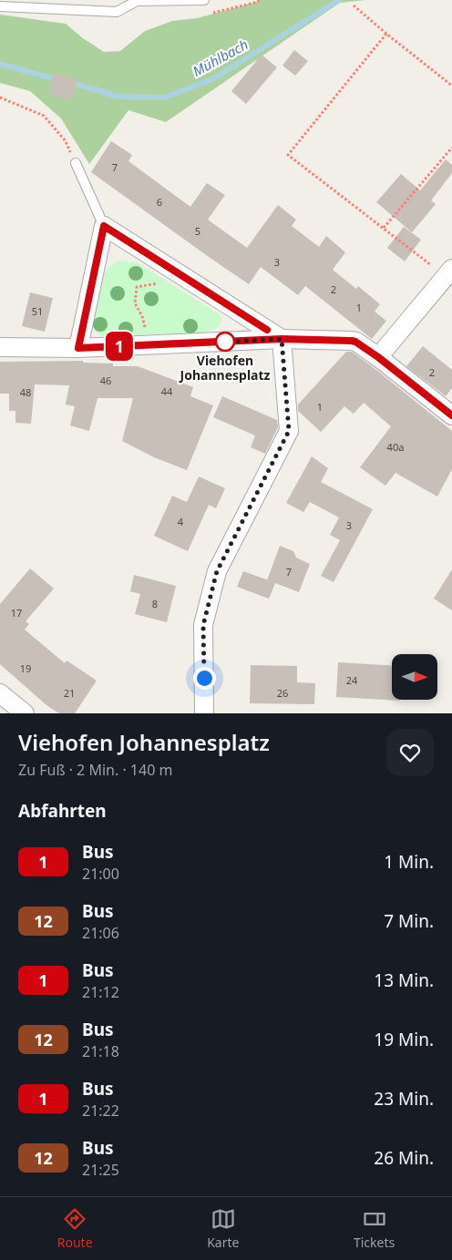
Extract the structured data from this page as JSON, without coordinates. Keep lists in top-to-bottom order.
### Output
{
  "water": ["Mühlbach"],
  "places": ["Viehofen Johannesplatz"],
  "lines": ["bus line 1"],
  "house_numbers": [
    "7",
    "6",
    "5",
    "3",
    "2",
    "1",
    "51",
    "2",
    "46",
    "44",
    "48",
    "1",
    "40a",
    "4",
    "3",
    "7",
    "8",
    "17",
    "19",
    "24",
    "21",
    "26"
  ],
  "north": "right",
  "page": {
    "on_map": "1",
    "heading": [
      ["Viehofen Johannesplatz", "Zu Fuß · 2 Min. · 140 m"],
      "Abfahrten"
    ],
    "list": [
      {
        "mark": "1",
        "name": "Bus",
        "note": "21:00",
        "value": "1 Min."
      },
      {
        "mark": "12",
        "name": "Bus",
        "note": "21:06",
        "value": "7 Min."
      },
      {
        "mark": "1",
        "name": "Bus",
        "note": "21:12",
        "value": "13 Min."
      },
      {
        "mark": "12",
        "name": "Bus",
        "note": "21:18",
        "value": "19 Min."
      },
      {
        "mark": "1",
        "name": "Bus",
        "note": "21:22",
        "value": "23 Min."
      },
      {
        "mark": "12",
        "name": "Bus",
        "note": "21:25",
        "value": "26 Min."
      }
    ],
    "tabs": ["Route", "Karte", "Tickets"]
  }
}
